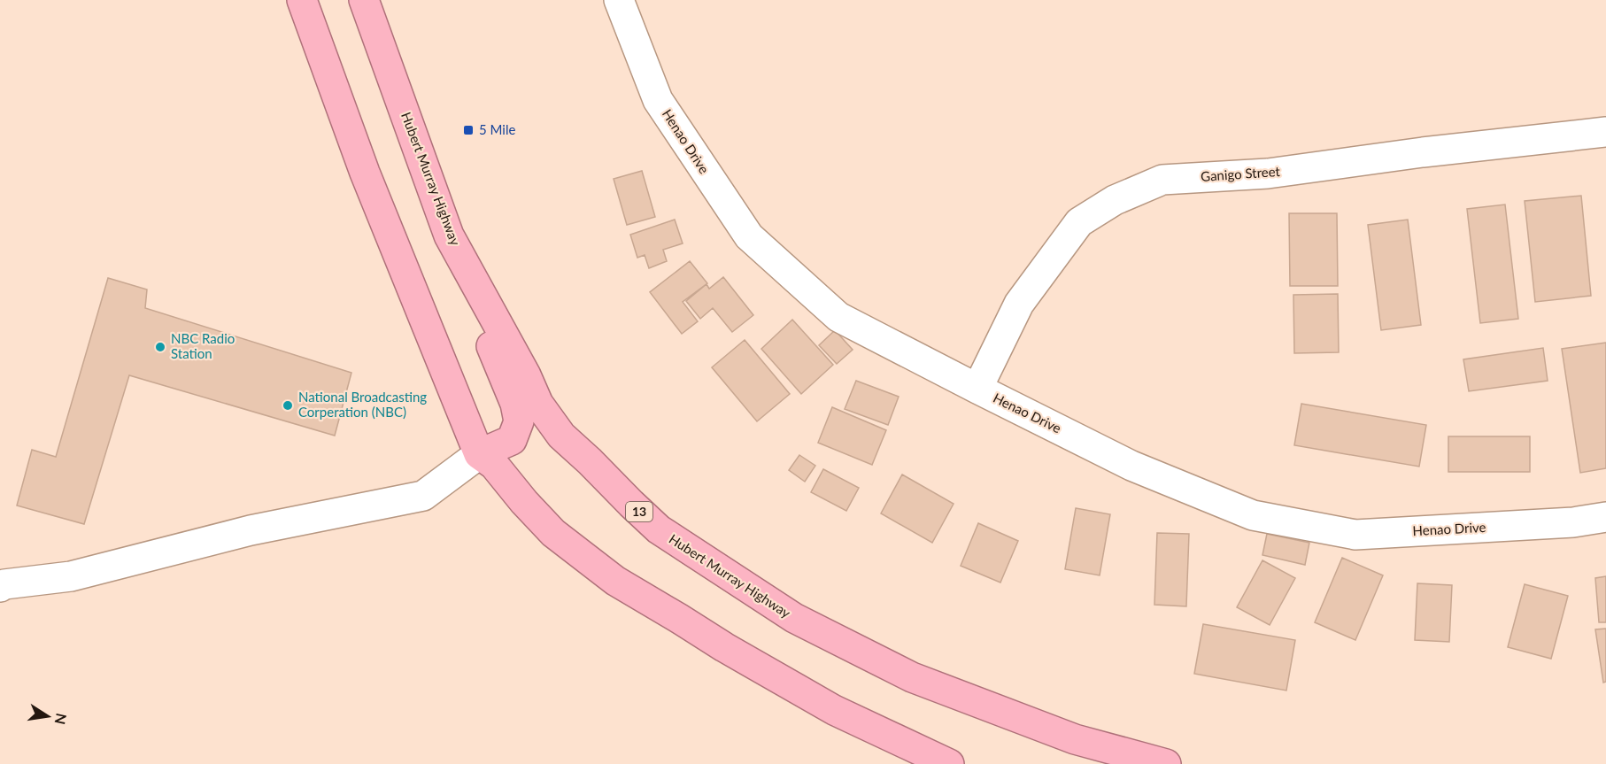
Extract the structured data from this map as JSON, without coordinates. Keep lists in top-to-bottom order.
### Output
{
  "streets": {
    "highway": ["Hubert Murray Highway", "13"],
    "street": ["Henao Drive", "Ganigo Street"]
  },
  "crossings": [
    ["Henao Drive", "Ganigo Street"]
  ],
  "places": {
    "transit": ["5 Mile"],
    "other": ["NBC Radio Station", "National Broadcasting Corperation (NBC)"]
  },
  "north": "right"
}
